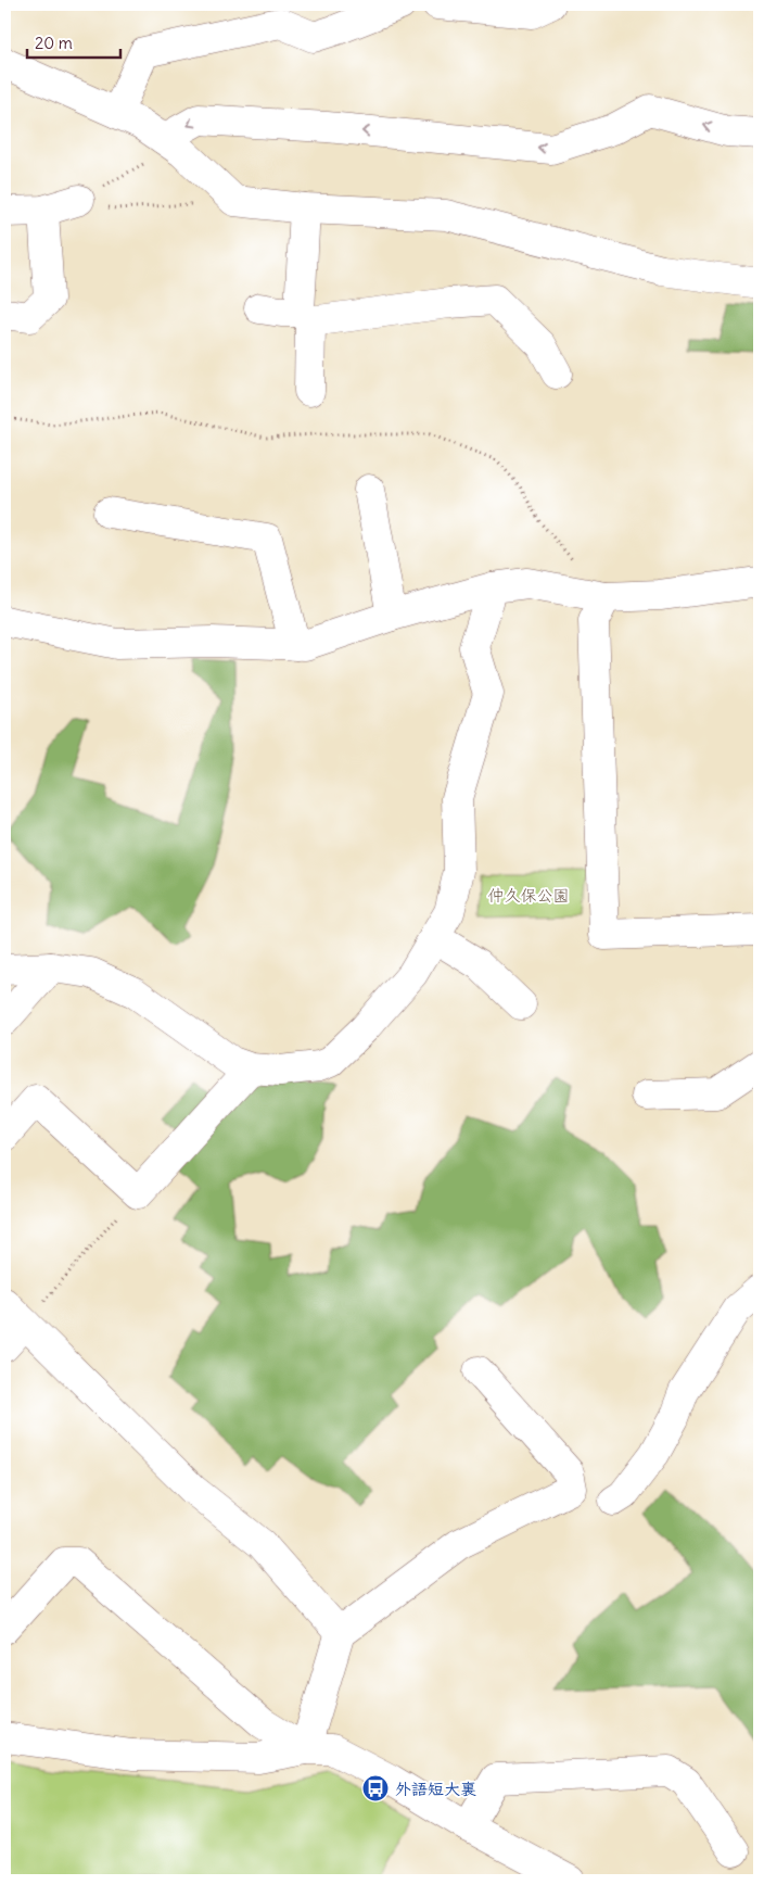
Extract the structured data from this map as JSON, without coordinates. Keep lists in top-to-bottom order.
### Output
{
  "parks": ["仲久保公園"],
  "places": {
    "bus stop": ["外語短大裏"]
  },
  "scale_bar": "20 m"
}
